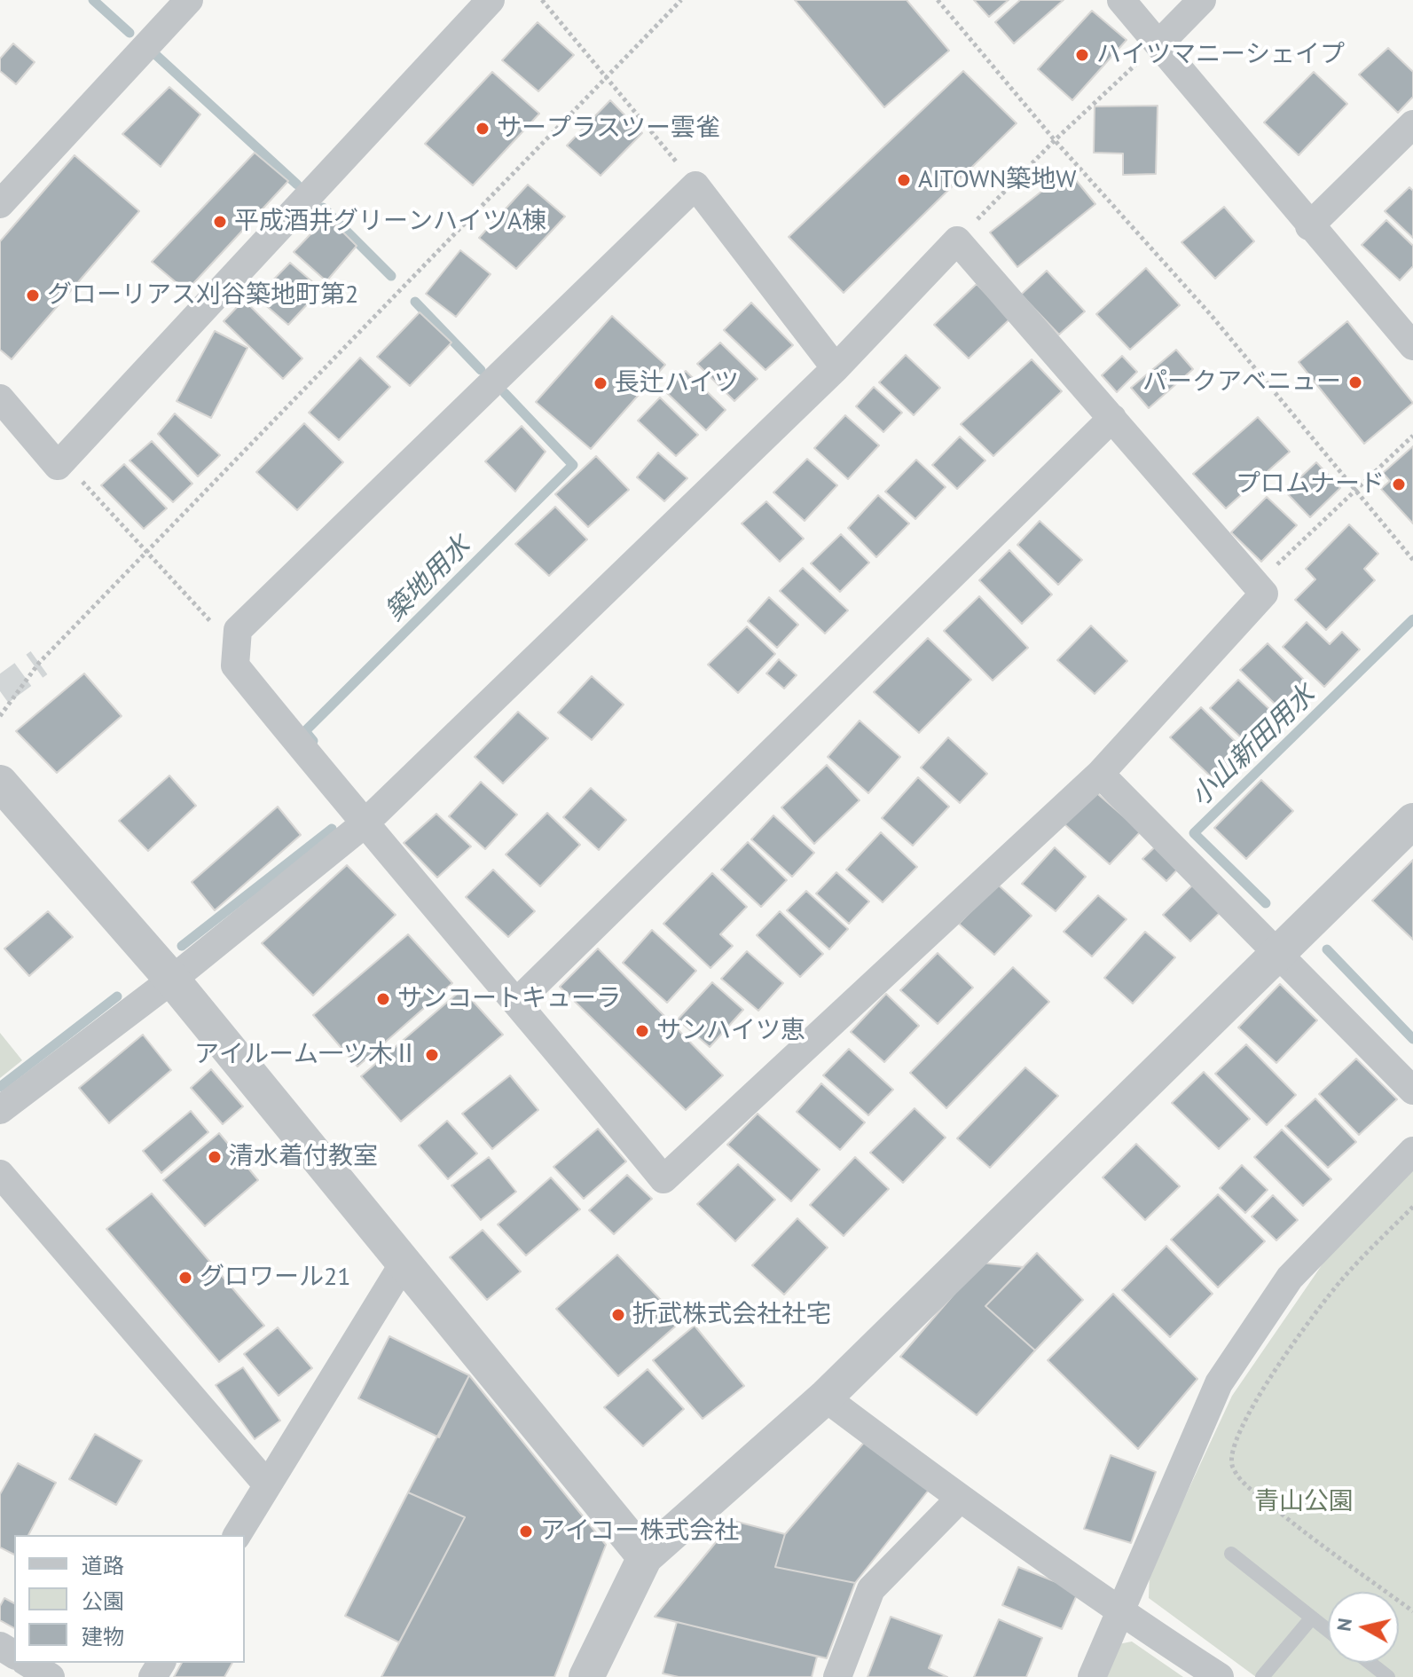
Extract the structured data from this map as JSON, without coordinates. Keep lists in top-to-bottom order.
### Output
{
  "water": ["築地用水", "小山新田用水"],
  "parks": ["青山公園"],
  "places": [
    "ハイツマニーシェイプ",
    "サープラスツー雲雀",
    "AITOWN築地W",
    "平成酒井グリーンハイツA棟",
    "グローリアス刈谷築地町第2",
    "パークアベニュー",
    "長辻ハイツ",
    "プロムナード",
    "サンコートキューラ",
    "サンハイツ恵",
    "アイルーム一ツ木Ⅱ",
    "清水着付教室",
    "グロワール21",
    "折武株式会社社宅",
    "アイコー株式会社"
  ],
  "legend": ["道路", "公園", "建物"],
  "north": "left"
}
